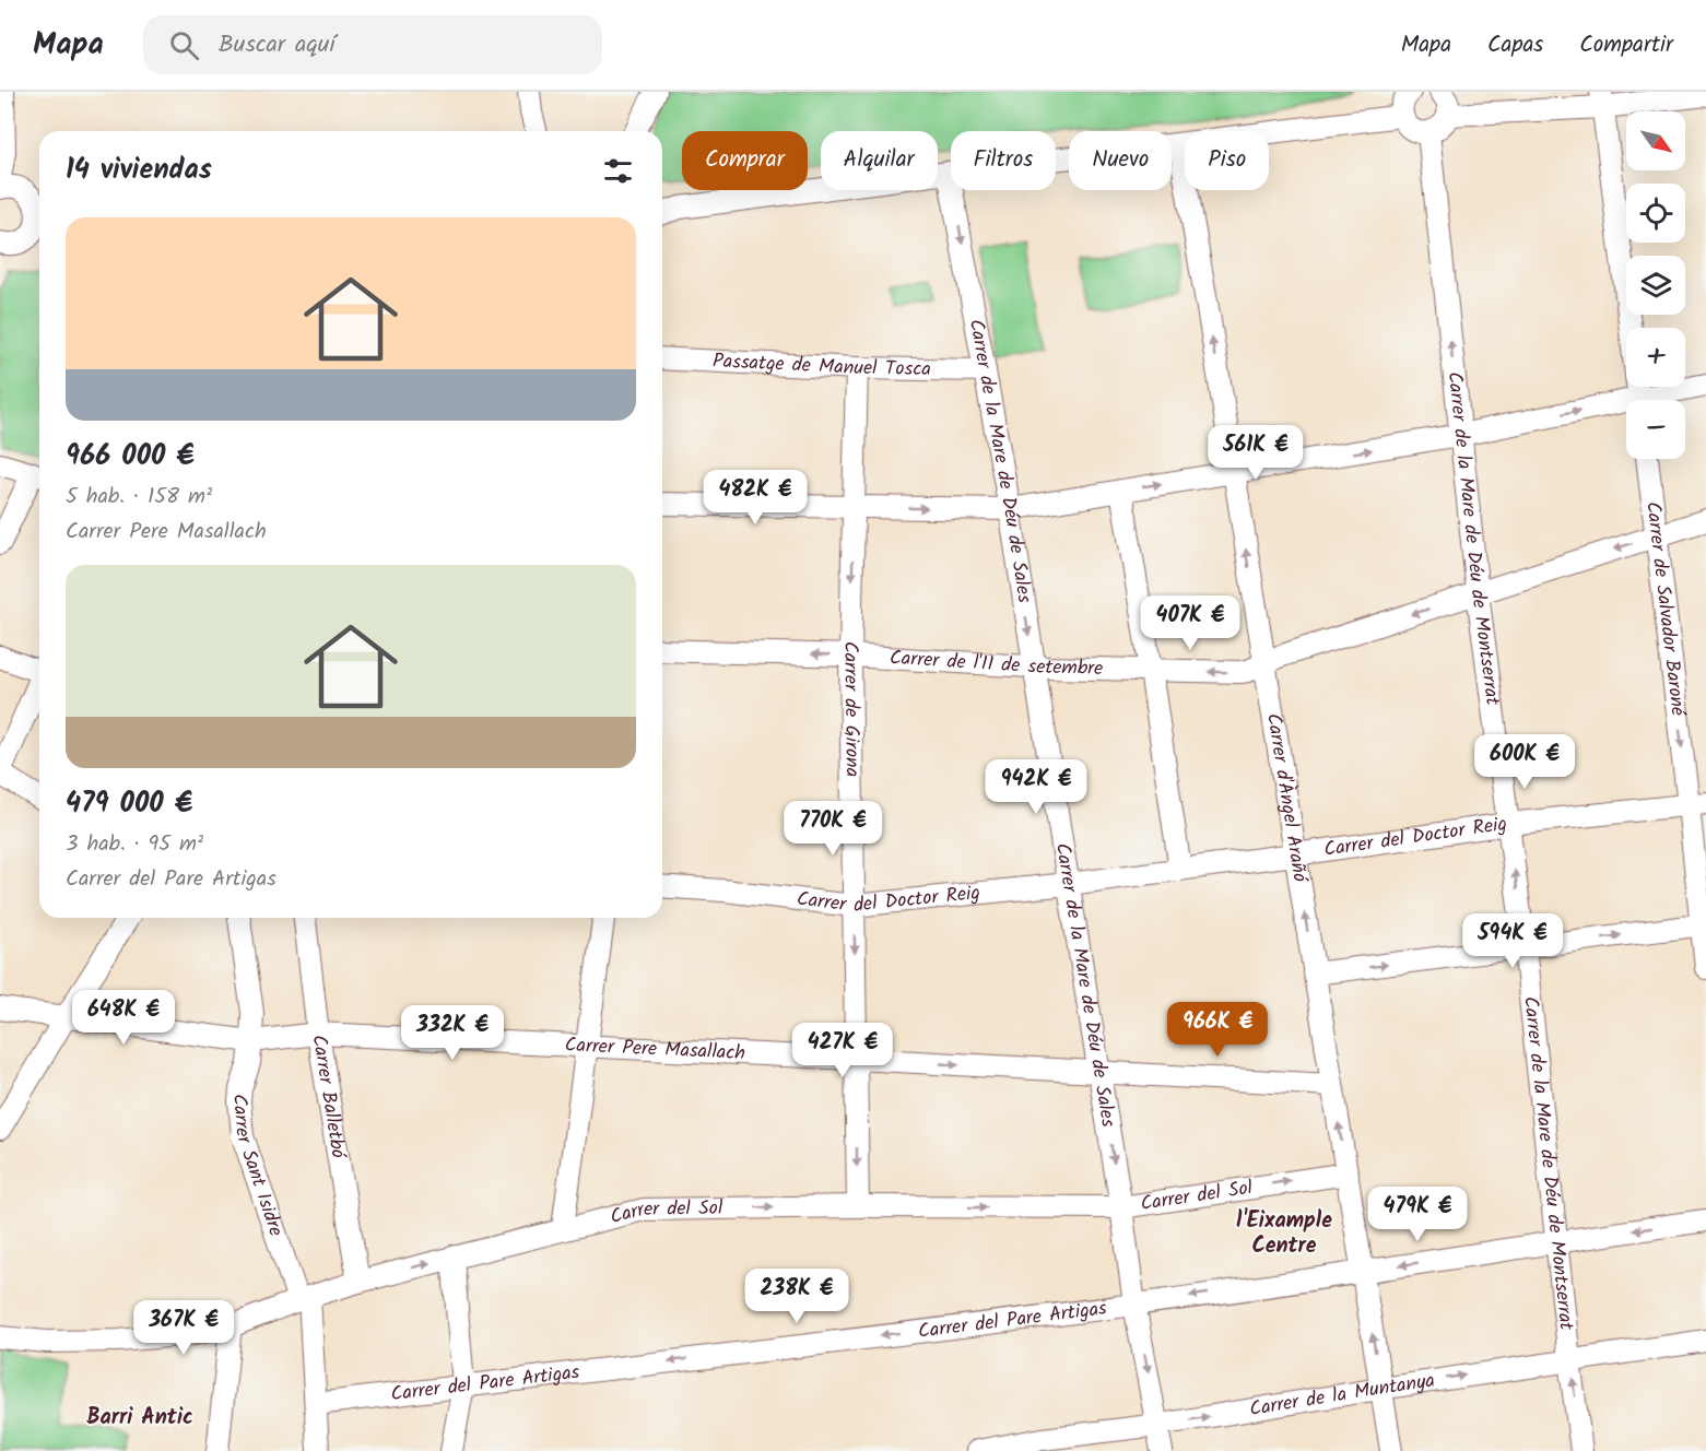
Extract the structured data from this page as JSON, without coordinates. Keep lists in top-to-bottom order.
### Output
{
  "streets": {
    "street": [
      "Passatge de Manuel Tosca",
      "Carrer de la Mare de Déu de Sales",
      "Carrer de la Mare de Déu de Montserrat",
      "Carrer de Salvador Baroné",
      "Carrer de l'11 de setembre",
      "Carrer de Girona",
      "Carrer d'Àngel Arañó",
      "Carrer del Doctor Reig",
      "Carrer Pere Masallach",
      "Carrer Balletbó",
      "Carrer Sant Isidre",
      "Carrer del Sol",
      "Carrer del Pare Artigas",
      "Carrer de la Muntanya"
    ]
  },
  "crossings": [
    ["Passatge de Manuel Tosca", "Carrer de la Mare de Déu de Sales"],
    ["Passatge de Manuel Tosca", "Carrer de Girona"],
    ["Carrer de la Mare de Déu de Sales", "Carrer de l'11 de setembre"],
    ["Carrer de la Mare de Déu de Sales", "Carrer del Doctor Reig"],
    ["Carrer de la Mare de Déu de Sales", "Carrer Pere Masallach"],
    ["Carrer de la Mare de Déu de Sales", "Carrer del Sol"],
    ["Carrer de la Mare de Déu de Sales", "Carrer del Pare Artigas"],
    ["Carrer de la Mare de Déu de Sales", "Carrer de la Muntanya"],
    ["Carrer de la Mare de Déu de Montserrat", "Carrer de l'11 de setembre"],
    ["Carrer de la Mare de Déu de Montserrat", "Carrer del Doctor Reig"],
    ["Carrer de la Mare de Déu de Montserrat", "Carrer del Pare Artigas"],
    ["Carrer de la Mare de Déu de Montserrat", "Carrer de la Muntanya"],
    ["Carrer de Salvador Baroné", "Carrer de l'11 de setembre"],
    ["Carrer de Salvador Baroné", "Carrer del Doctor Reig"],
    ["Carrer de l'11 de setembre", "Carrer de Girona"],
    ["Carrer de l'11 de setembre", "Carrer d'Àngel Arañó"],
    ["Carrer de Girona", "Carrer del Doctor Reig"],
    ["Carrer de Girona", "Carrer Pere Masallach"],
    ["Carrer de Girona", "Carrer del Sol"],
    ["Carrer d'Àngel Arañó", "Carrer del Doctor Reig"],
    ["Carrer d'Àngel Arañó", "Carrer Pere Masallach"],
    ["Carrer d'Àngel Arañó", "Carrer del Sol"],
    ["Carrer d'Àngel Arañó", "Carrer del Pare Artigas"],
    ["Carrer d'Àngel Arañó", "Carrer de la Muntanya"],
    ["Carrer Pere Masallach", "Carrer Balletbó"],
    ["Carrer Pere Masallach", "Carrer Sant Isidre"],
    ["Carrer Balletbó", "Carrer del Sol"],
    ["Carrer Sant Isidre", "Carrer del Sol"],
    ["Carrer Sant Isidre", "Carrer del Pare Artigas"]
  ],
  "one_way": [
    "Carrer de la Mare de Déu de Sales",
    "Carrer de Salvador Baroné",
    "Carrer de Girona",
    "Carrer d'Àngel Arañó",
    "Carrer del Sol",
    "Carrer del Pare Artigas",
    "Carrer de la Muntanya"
  ],
  "districts": ["l'Eixample Centre", "Barri Antic"],
  "north": "bottom right",
  "page": {
    "header": "Mapa",
    "search": "Buscar aquí",
    "nav": ["Mapa", "Capas", "Compartir"],
    "map_buttons": ["+", "−"],
    "chip": [
      "Comprar",
      "Alquilar",
      "Filtros",
      "Nuevo",
      "Piso"
    ],
    "heading": "14 viviendas",
    "list": [
      {
        "name": "966 000 €",
        "note": "5 hab. · 158 m² · Carrer Pere Masallach"
      },
      {
        "name": "479 000 €",
        "note": "3 hab. · 95 m² · Carrer del Pare Artigas"
      }
    ],
    "price": [
      "561K €",
      "482K €",
      "407K €",
      "600K €",
      "942K €",
      "770K €",
      "594K €",
      "648K €",
      "966K €",
      "332K €",
      "427K €",
      "479K €",
      "238K €",
      "367K €"
    ]
  }
}
